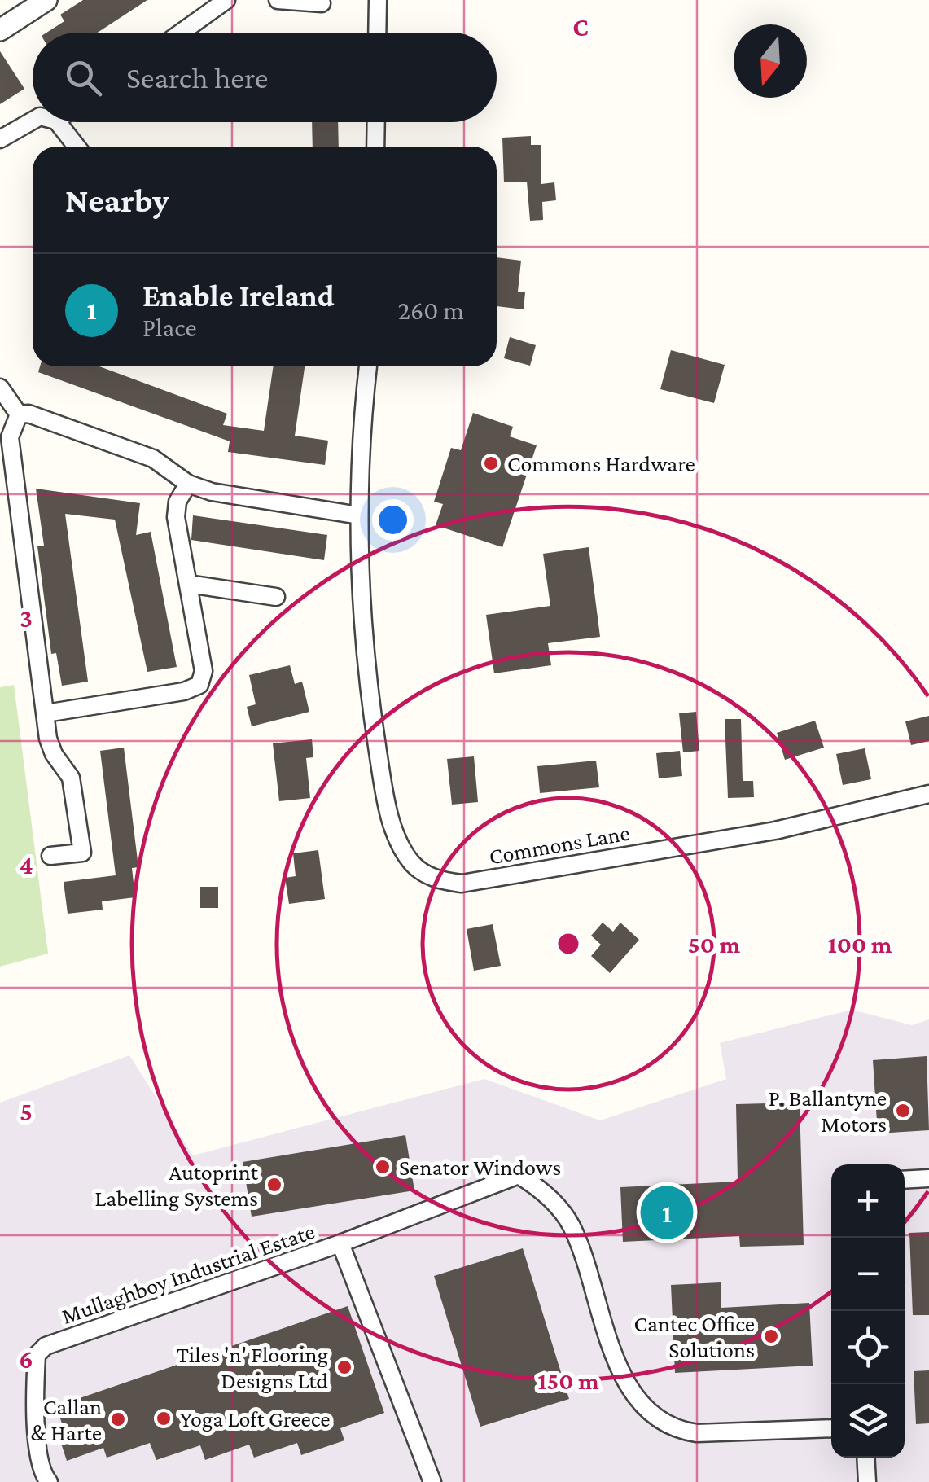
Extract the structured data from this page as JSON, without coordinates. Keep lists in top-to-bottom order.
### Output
{
  "streets": {
    "street": ["Commons Lane", "Mullaghboy Industrial Estate"]
  },
  "places": [
    "Commons Hardware",
    "P. Ballantyne Motors",
    "Senator Windows",
    "Autoprint Labelling Systems",
    "Cantec Office Solutions",
    "Tiles 'n' Flooring Designs Ltd",
    "Yoga Loft Greece",
    "Callan & Harte"
  ],
  "north": "bottom",
  "page": {
    "search": "Search here",
    "heading": "Nearby",
    "list": [
      {
        "mark": "1",
        "name": "Enable Ireland",
        "note": "Place",
        "value": "260 m"
      }
    ],
    "map_buttons": ["+", "−"],
    "pins": "1"
  },
  "grid": {
    "columns": ["C"],
    "rows": [
      "3",
      "4",
      "5",
      "6"
    ]
  },
  "rings": ["50 m", "100 m", "150 m"]
}
